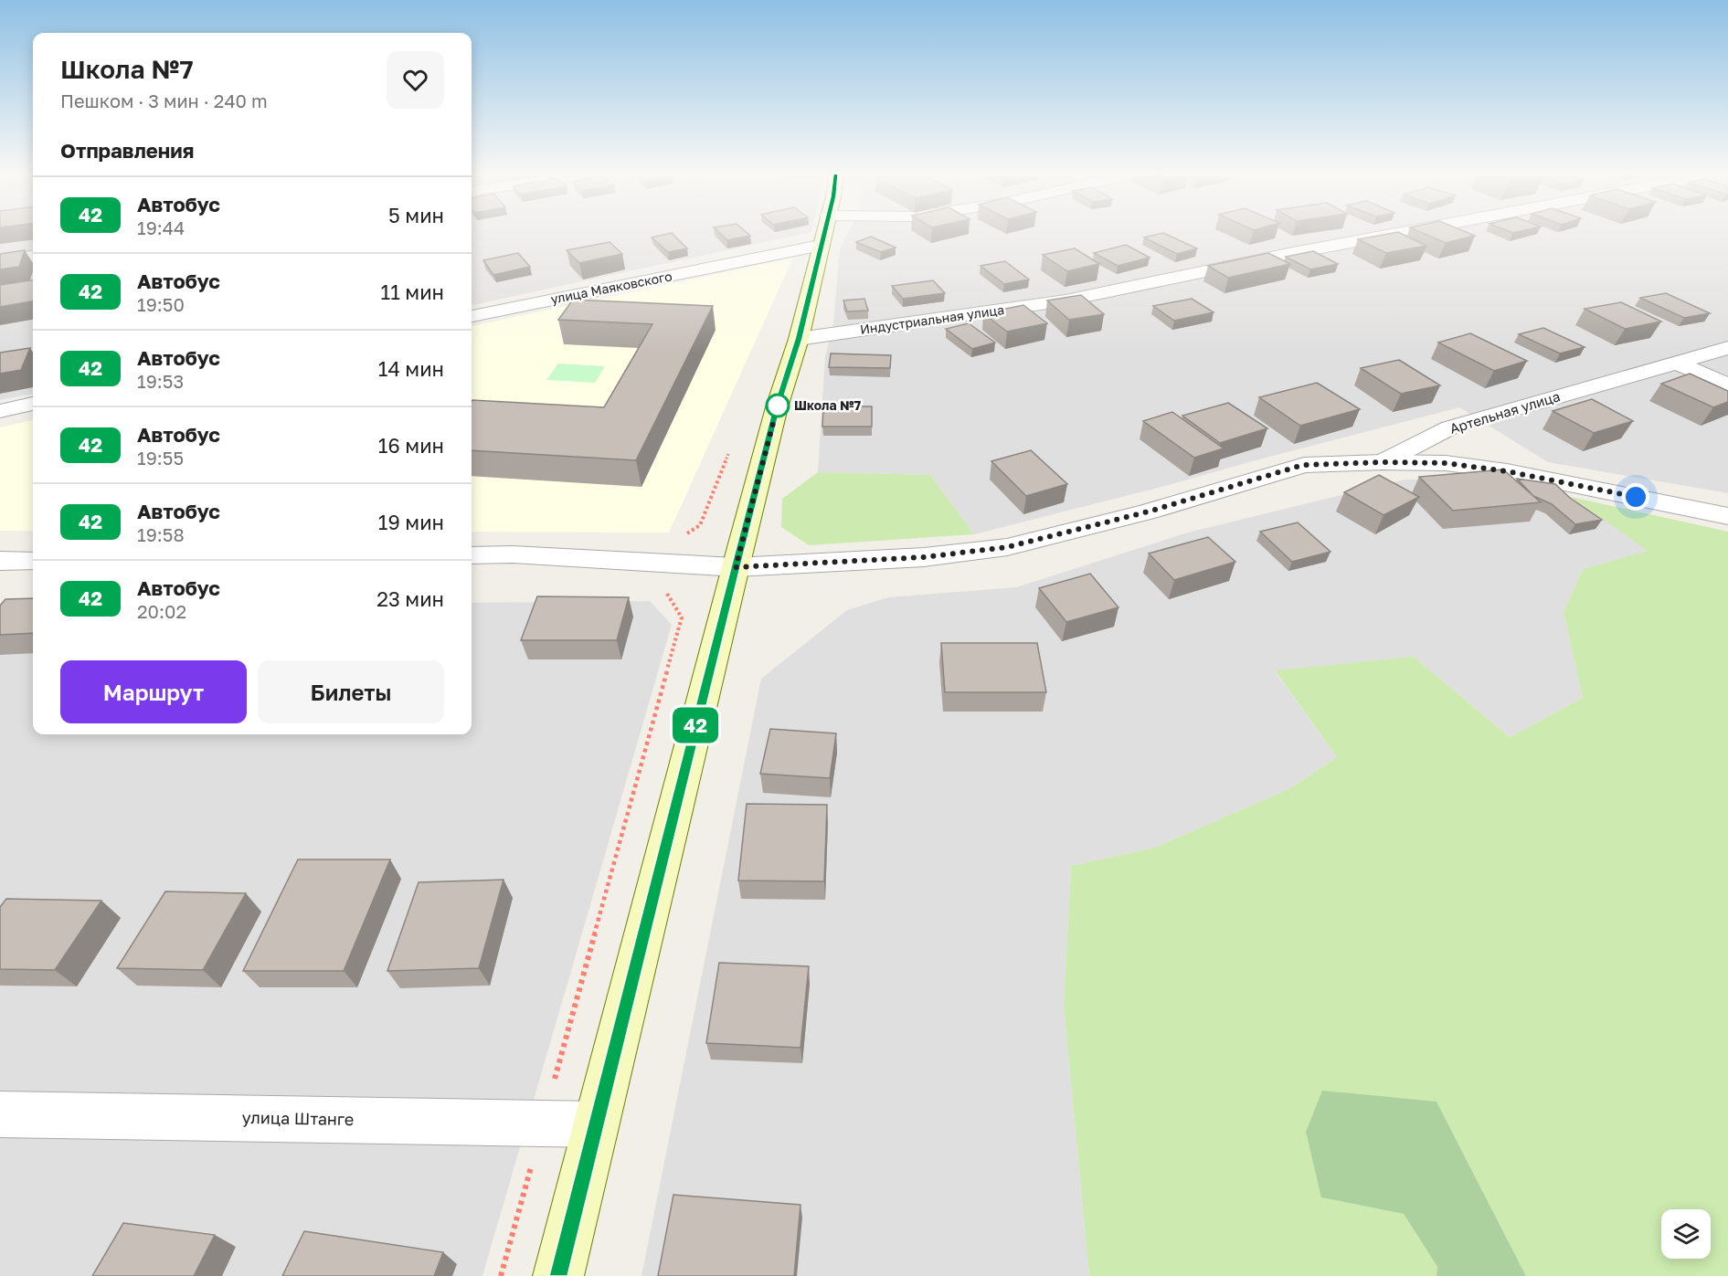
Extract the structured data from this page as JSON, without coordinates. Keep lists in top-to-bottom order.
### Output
{
  "streets": {
    "street": [
      "улица Маяковского",
      "Индустриальная улица",
      "Артельная улица",
      "улица Штанге"
    ]
  },
  "places": ["Школа №7"],
  "lines": ["bus line 42"],
  "page": {
    "on_map": "42",
    "heading": [
      ["Школа №7", "Пешком · 3 мин · 240 m"],
      "Отправления"
    ],
    "list": [
      {
        "mark": "42",
        "name": "Автобус",
        "note": "19:44",
        "value": "5 мин"
      },
      {
        "mark": "42",
        "name": "Автобус",
        "note": "19:50",
        "value": "11 мин"
      },
      {
        "mark": "42",
        "name": "Автобус",
        "note": "19:53",
        "value": "14 мин"
      },
      {
        "mark": "42",
        "name": "Автобус",
        "note": "19:55",
        "value": "16 мин"
      },
      {
        "mark": "42",
        "name": "Автобус",
        "note": "19:58",
        "value": "19 мин"
      },
      {
        "mark": "42",
        "name": "Автобус",
        "note": "20:02",
        "value": "23 мин"
      }
    ],
    "buttons": ["Маршрут", "Билеты"]
  }
}
